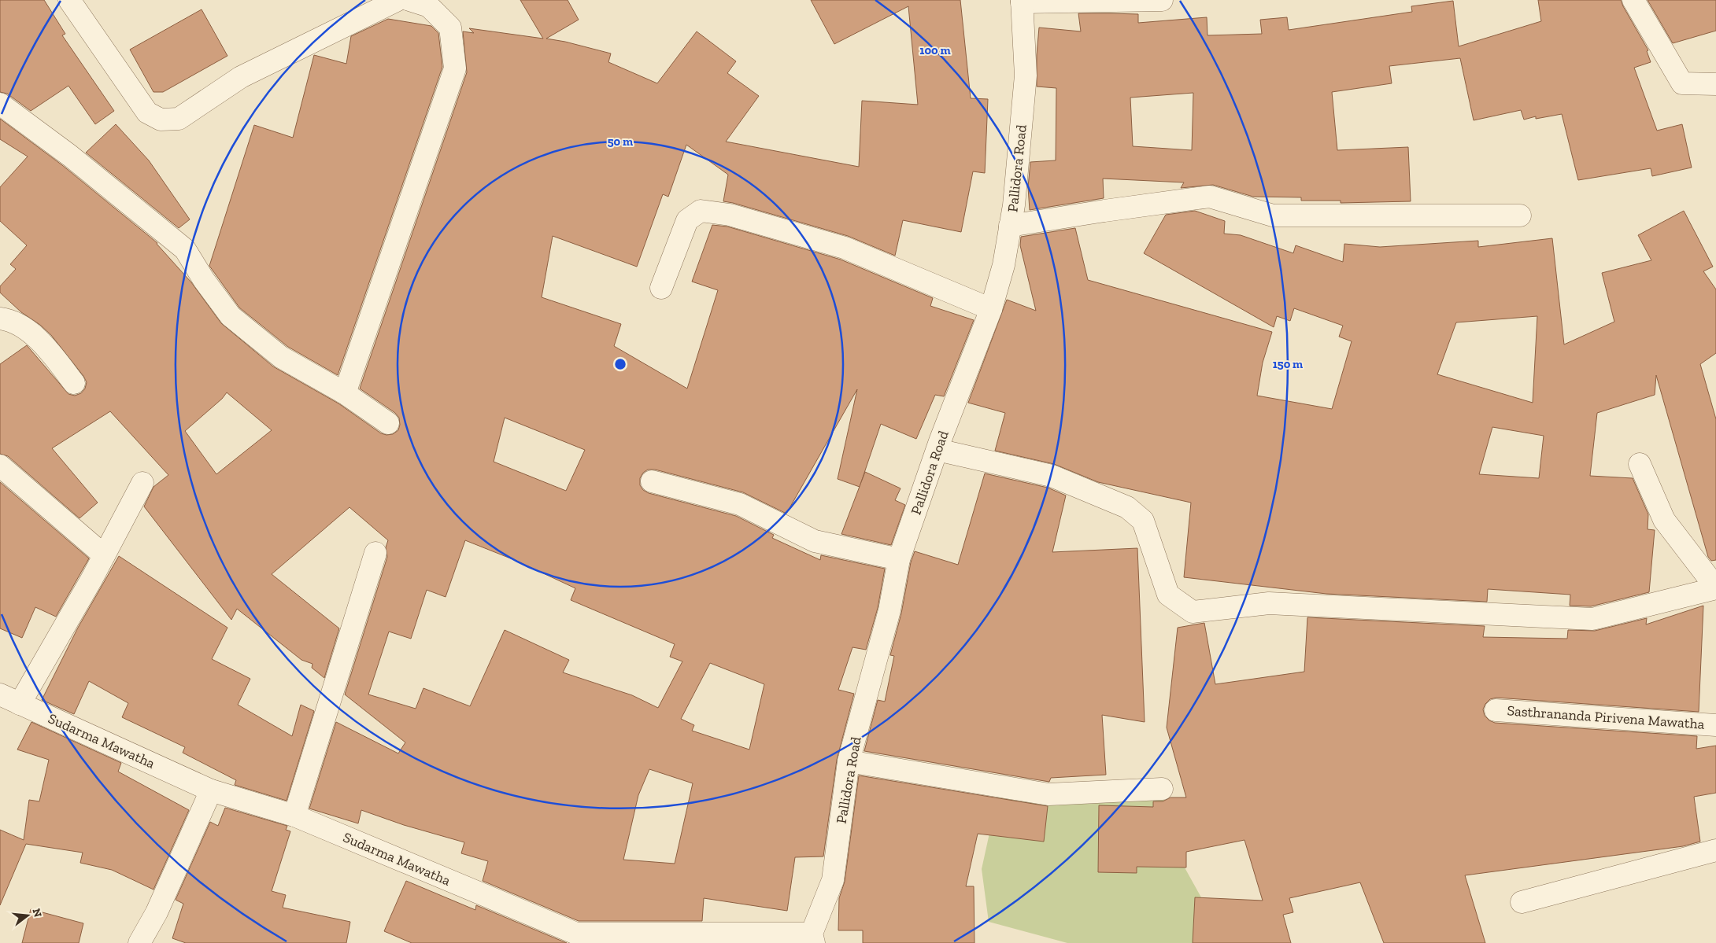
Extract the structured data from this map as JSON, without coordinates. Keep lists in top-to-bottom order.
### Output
{
  "streets": {
    "street": ["Pallidora Road", "Sasthrananda Pirivena Mawatha", "Sudarma Mawatha"]
  },
  "crossings": [
    ["Pallidora Road", "Sudarma Mawatha"]
  ],
  "north": "right",
  "rings": ["100 m", "50 m", "150 m"]
}
